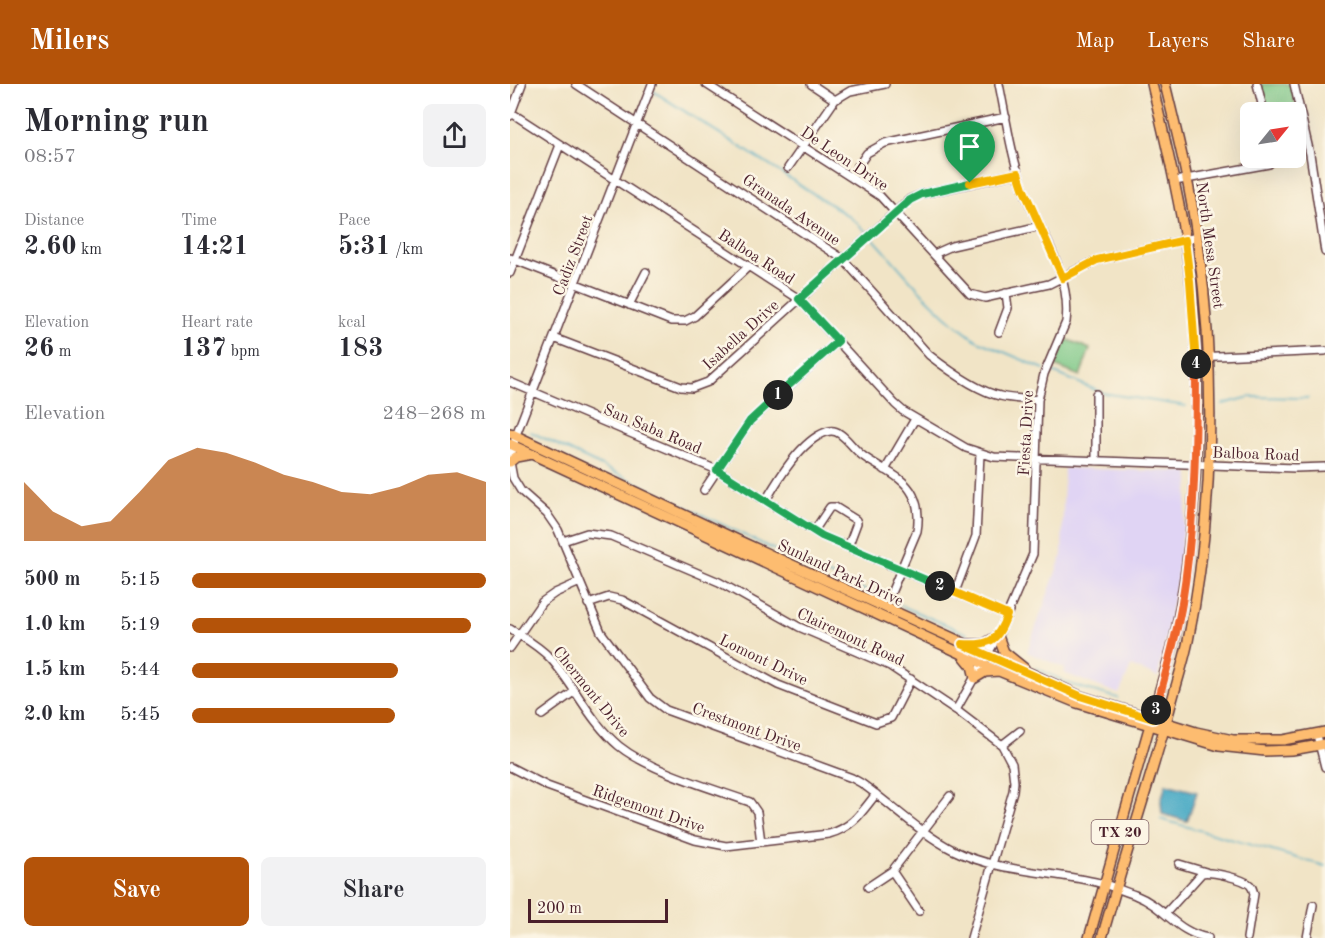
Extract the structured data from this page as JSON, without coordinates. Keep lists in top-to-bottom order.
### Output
{
  "streets": {
    "main road": ["North Mesa Street", "Sunland Park Drive", "TX 20"],
    "street": [
      "De Leon Drive",
      "Granada Avenue",
      "Cadiz Street",
      "Balboa Road",
      "Isabella Drive",
      "San Saba Road",
      "Fiesta Drive",
      "Clairemont Road",
      "Lomont Drive",
      "Chermont Drive",
      "Crestmont Drive",
      "Ridgemont Drive"
    ]
  },
  "crossings": [
    ["De Leon Drive", "North Mesa Street"],
    ["De Leon Drive", "Isabella Drive"],
    ["De Leon Drive", "Fiesta Drive"],
    ["Granada Avenue", "Cadiz Street"],
    ["Granada Avenue", "Isabella Drive"],
    ["Granada Avenue", "Fiesta Drive"],
    ["North Mesa Street", "Balboa Road"],
    ["North Mesa Street", "Sunland Park Drive"],
    ["North Mesa Street", "Crestmont Drive"],
    ["Cadiz Street", "Balboa Road"],
    ["Cadiz Street", "Isabella Drive"],
    ["Cadiz Street", "San Saba Road"],
    ["Cadiz Street", "Sunland Park Drive"],
    ["Balboa Road", "Isabella Drive"],
    ["Balboa Road", "Fiesta Drive"],
    ["Isabella Drive", "Fiesta Drive"],
    ["San Saba Road", "Fiesta Drive"],
    ["Fiesta Drive", "Sunland Park Drive"],
    ["Fiesta Drive", "Clairemont Road"],
    ["Clairemont Road", "Lomont Drive"],
    ["Clairemont Road", "Crestmont Drive"],
    ["Lomont Drive", "Crestmont Drive"],
    ["Chermont Drive", "Ridgemont Drive"],
    ["Crestmont Drive", "Ridgemont Drive"]
  ],
  "scale_bar": "200 m",
  "north": "top right",
  "page": {
    "header": "Milers",
    "nav": ["Map", "Layers", "Share"],
    "heading": ["Morning run", "08:57"],
    "stats": [
      ["Distance", "2.60 km"],
      ["Time", "14:21"],
      ["Pace", "5:31 /km"],
      ["Elevation", "26 m"],
      ["Heart rate", "137 bpm"],
      ["kcal", "183"]
    ],
    "pins": [
      "4",
      "1",
      "2",
      "3"
    ],
    "chart": ["Elevation", "248–268 m"],
    "list": [
      {
        "name": "500 m",
        "note": "5:15"
      },
      {
        "name": "1.0 km",
        "note": "5:19"
      },
      {
        "name": "1.5 km",
        "note": "5:44"
      },
      {
        "name": "2.0 km",
        "note": "5:45"
      }
    ],
    "buttons": ["Save", "Share"],
    "scale": "200 m"
  }
}
